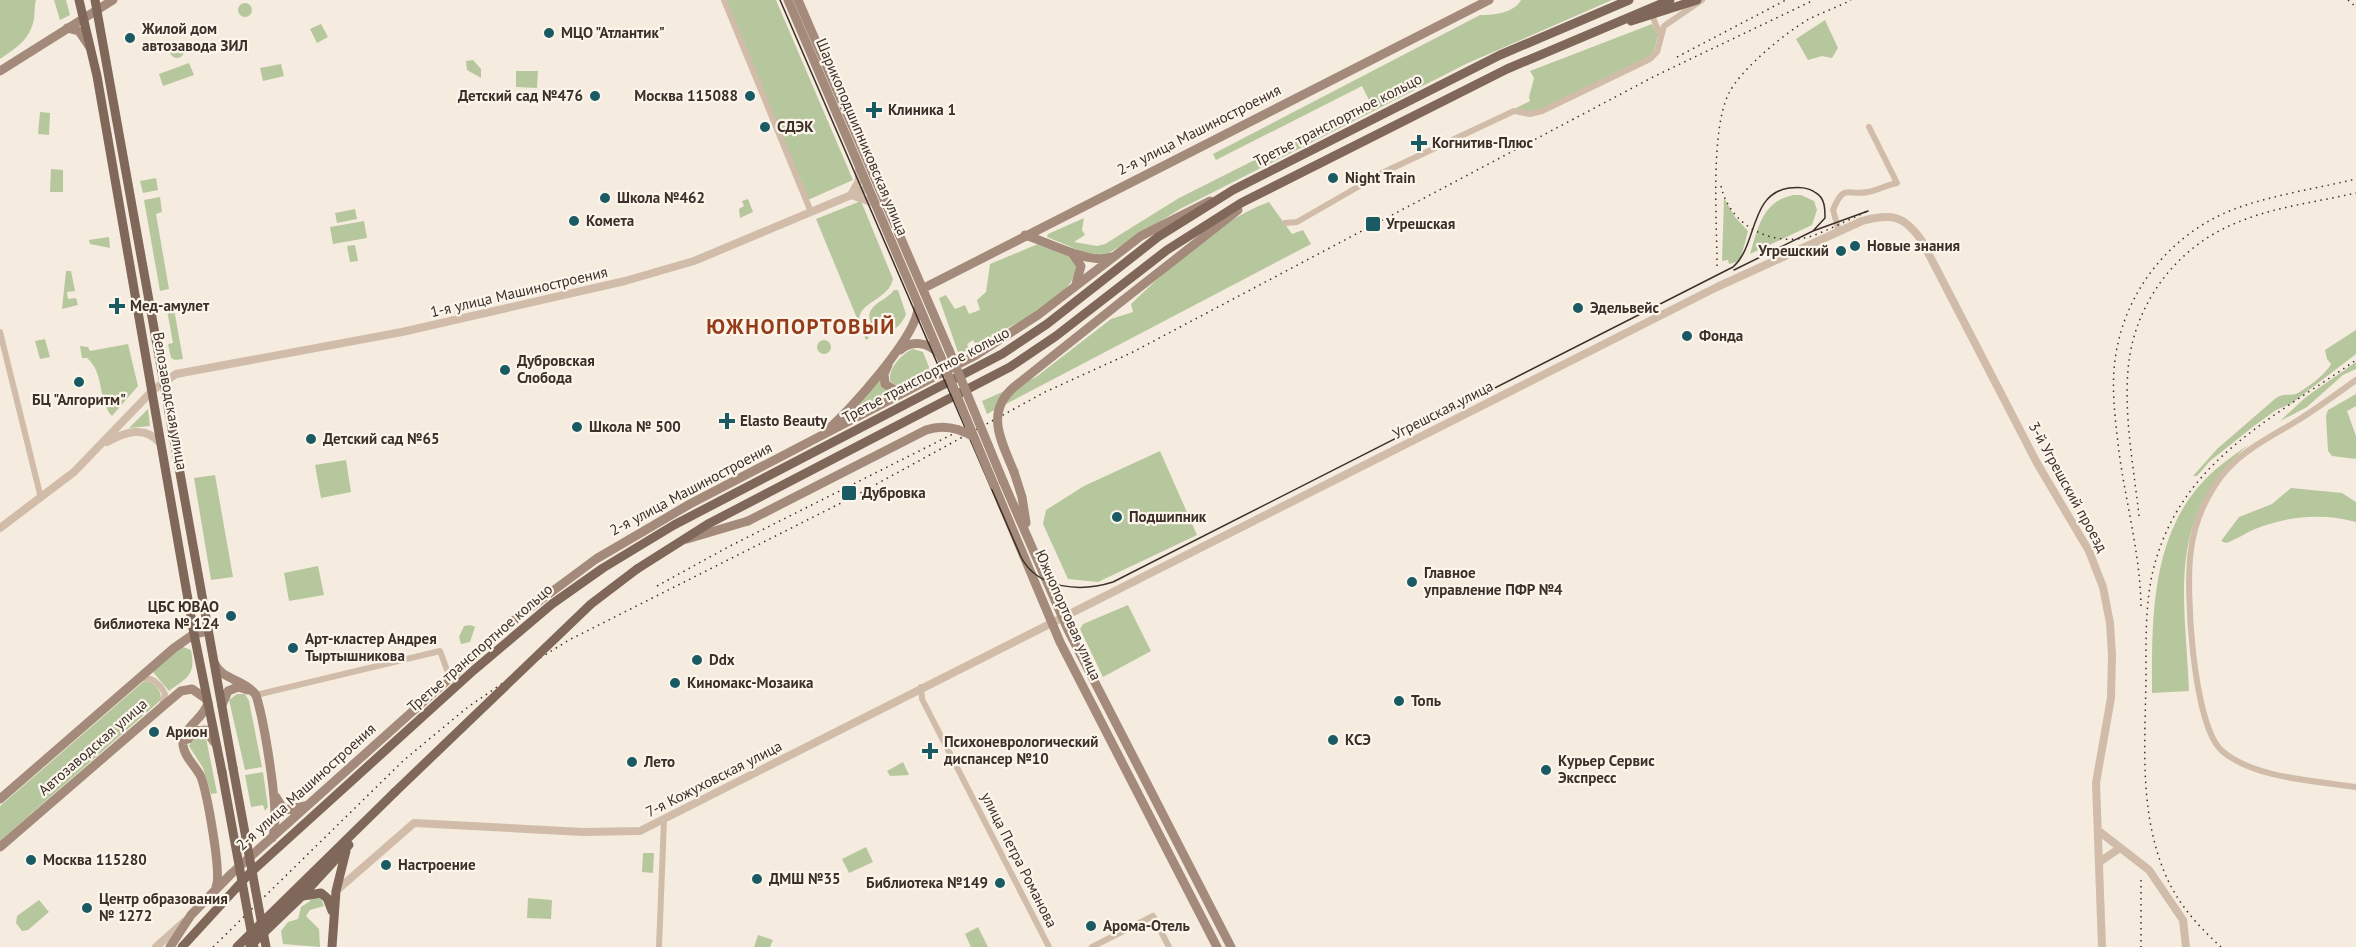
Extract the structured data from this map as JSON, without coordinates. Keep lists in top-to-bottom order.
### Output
{
  "streets": {
    "main road": [
      "Третье транспортное кольцо",
      "2-я улица Машиностроения",
      "Шарикоподшипниковская улица",
      "Велозаводская улица",
      "Южнопортовая улица",
      "Автозаводская улица"
    ],
    "street": [
      "1-я улица Машиностроения",
      "Угрешская улица",
      "3-й Угрешский проезд",
      "7-я Кожуховская улица",
      "улица Петра Романова"
    ]
  },
  "crossings": [
    ["Третье транспортное кольцо", "2-я улица Машиностроения"],
    ["2-я улица Машиностроения", "Шарикоподшипниковская улица"],
    ["2-я улица Машиностроения", "Южнопортовая улица"],
    ["Шарикоподшипниковская улица", "1-я улица Машиностроения"],
    ["Шарикоподшипниковская улица", "Южнопортовая улица"],
    ["1-я улица Машиностроения", "Велозаводская улица"],
    ["Велозаводская улица", "Автозаводская улица"],
    ["Угрешская улица", "3-й Угрешский проезд"],
    ["Угрешская улица", "Южнопортовая улица"],
    ["Угрешская улица", "7-я Кожуховская улица"],
    ["Южнопортовая улица", "7-я Кожуховская улица"],
    ["7-я Кожуховская улица", "улица Петра Романова"]
  ],
  "districts": ["ЮЖНОПОРТОВЫЙ"],
  "places": {
    "other": [
      "МЦО \"Атлантик\"",
      "Жилой дом автозавода ЗИЛ",
      "Детский сад №476",
      "Москва 115088",
      "СДЭК",
      "Night Train",
      "Школа №462",
      "Комета",
      "Новые знания",
      "Угрешский",
      "Эдельвейс",
      "Фонда",
      "Дубровская Слобода",
      "БЦ \"Алгоритм\"",
      "Школа № 500",
      "Детский сад №65",
      "Подшипник",
      "Главное управление ПФР №4",
      "ЦБС ЮВАО библиотека № 124",
      "Арт-кластер Андрея Тыртышникова",
      "Ddx",
      "Киномакс-Мозаика",
      "Топь",
      "Арион",
      "КСЭ",
      "Лето",
      "Курьер Сервис Экспресс",
      "Москва 115280",
      "Настроение",
      "ДМШ №35",
      "Библиотека №149",
      "Центр образования № 1272",
      "Арома-Отель"
    ],
    "health": [
      "Клиника 1",
      "Когнитив-Плюс",
      "Мед-амулет",
      "Elasto Beauty",
      "Психоневрологический диспансер №10"
    ],
    "transit": ["Угрешская", "Дубровка"]
  }
}
